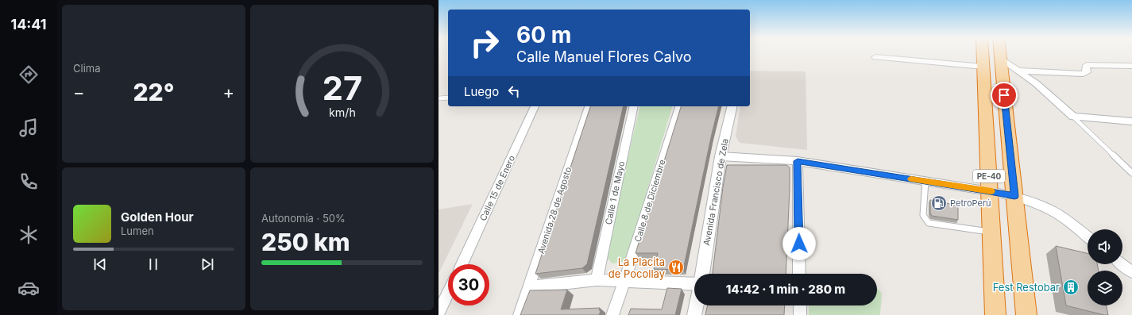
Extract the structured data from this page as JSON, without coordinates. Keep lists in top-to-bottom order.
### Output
{
  "streets": {
    "highway": ["PE-40"],
    "street": [
      "Calle 15 de Enero",
      "Avenida Francisco de Zela",
      "Calle 1 de Mayo",
      "Calle 8 de Diciembre",
      "Avenida 28 de Agosto"
    ]
  },
  "places": {
    "fuel station": ["PetroPerú"],
    "restaurant": ["La Placita de Pocollay"],
    "building": ["Fest Restobar"]
  },
  "page": {
    "tabs": "14:41",
    "tile": [
      "Clima",
      ["Autonomía · 50%", "250 km"]
    ],
    "turn": ["60 m", "Calle Manuel Flores Calvo"],
    "then": "Luego",
    "heat": ["−", "22°", "+"],
    "song": ["Golden Hour", "Lumen"],
    "limit": "30",
    "trip": "14:42 · 1 min · 280 m",
    "gauge": ["27", "km/h"]
  }
}
